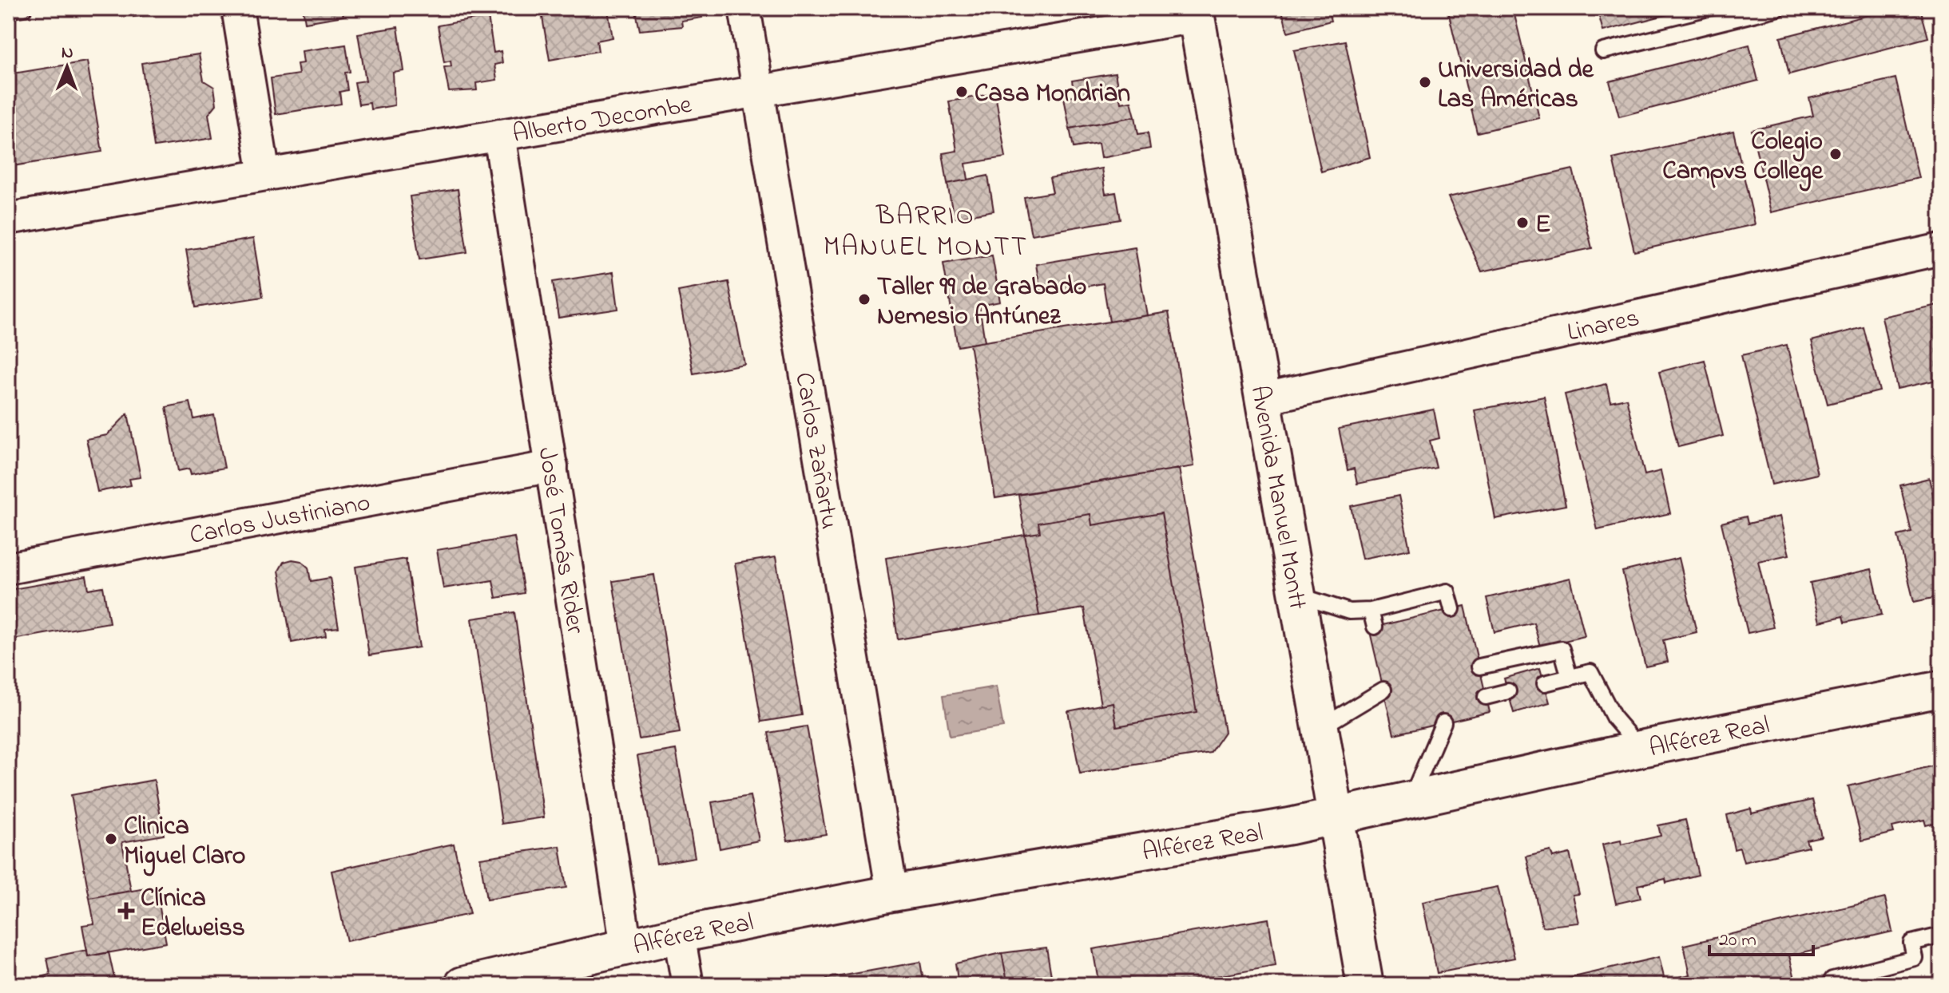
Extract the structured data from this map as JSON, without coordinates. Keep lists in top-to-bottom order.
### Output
{
  "streets": {
    "main road": ["Avenida Manuel Montt", "Alférez Real"],
    "street": [
      "Alberto Decombe",
      "Linares",
      "Carlos Zañartu",
      "Carlos Justiniano",
      "José Tomás Rider"
    ]
  },
  "crossings": [
    ["Alberto Decombe", "Carlos Zañartu"],
    ["Alberto Decombe", "Avenida Manuel Montt"],
    ["Alberto Decombe", "José Tomás Rider"],
    ["Linares", "Avenida Manuel Montt"],
    ["Carlos Zañartu", "Alférez Real"],
    ["Avenida Manuel Montt", "Alférez Real"],
    ["Carlos Justiniano", "José Tomás Rider"],
    ["José Tomás Rider", "Alférez Real"]
  ],
  "districts": ["BARRIO MANUEL MONTT"],
  "places": {
    "other": [
      "Universidad de Las Américas",
      "Casa Mondrian",
      "Colegio Campvs College",
      "E",
      "Taller 99 de Grabado Nemesio Antúnez",
      "Clinica Miguel Claro"
    ],
    "health": ["Clínica Edelweiss"]
  },
  "scale_bar": "20 m",
  "north": "top"
}
